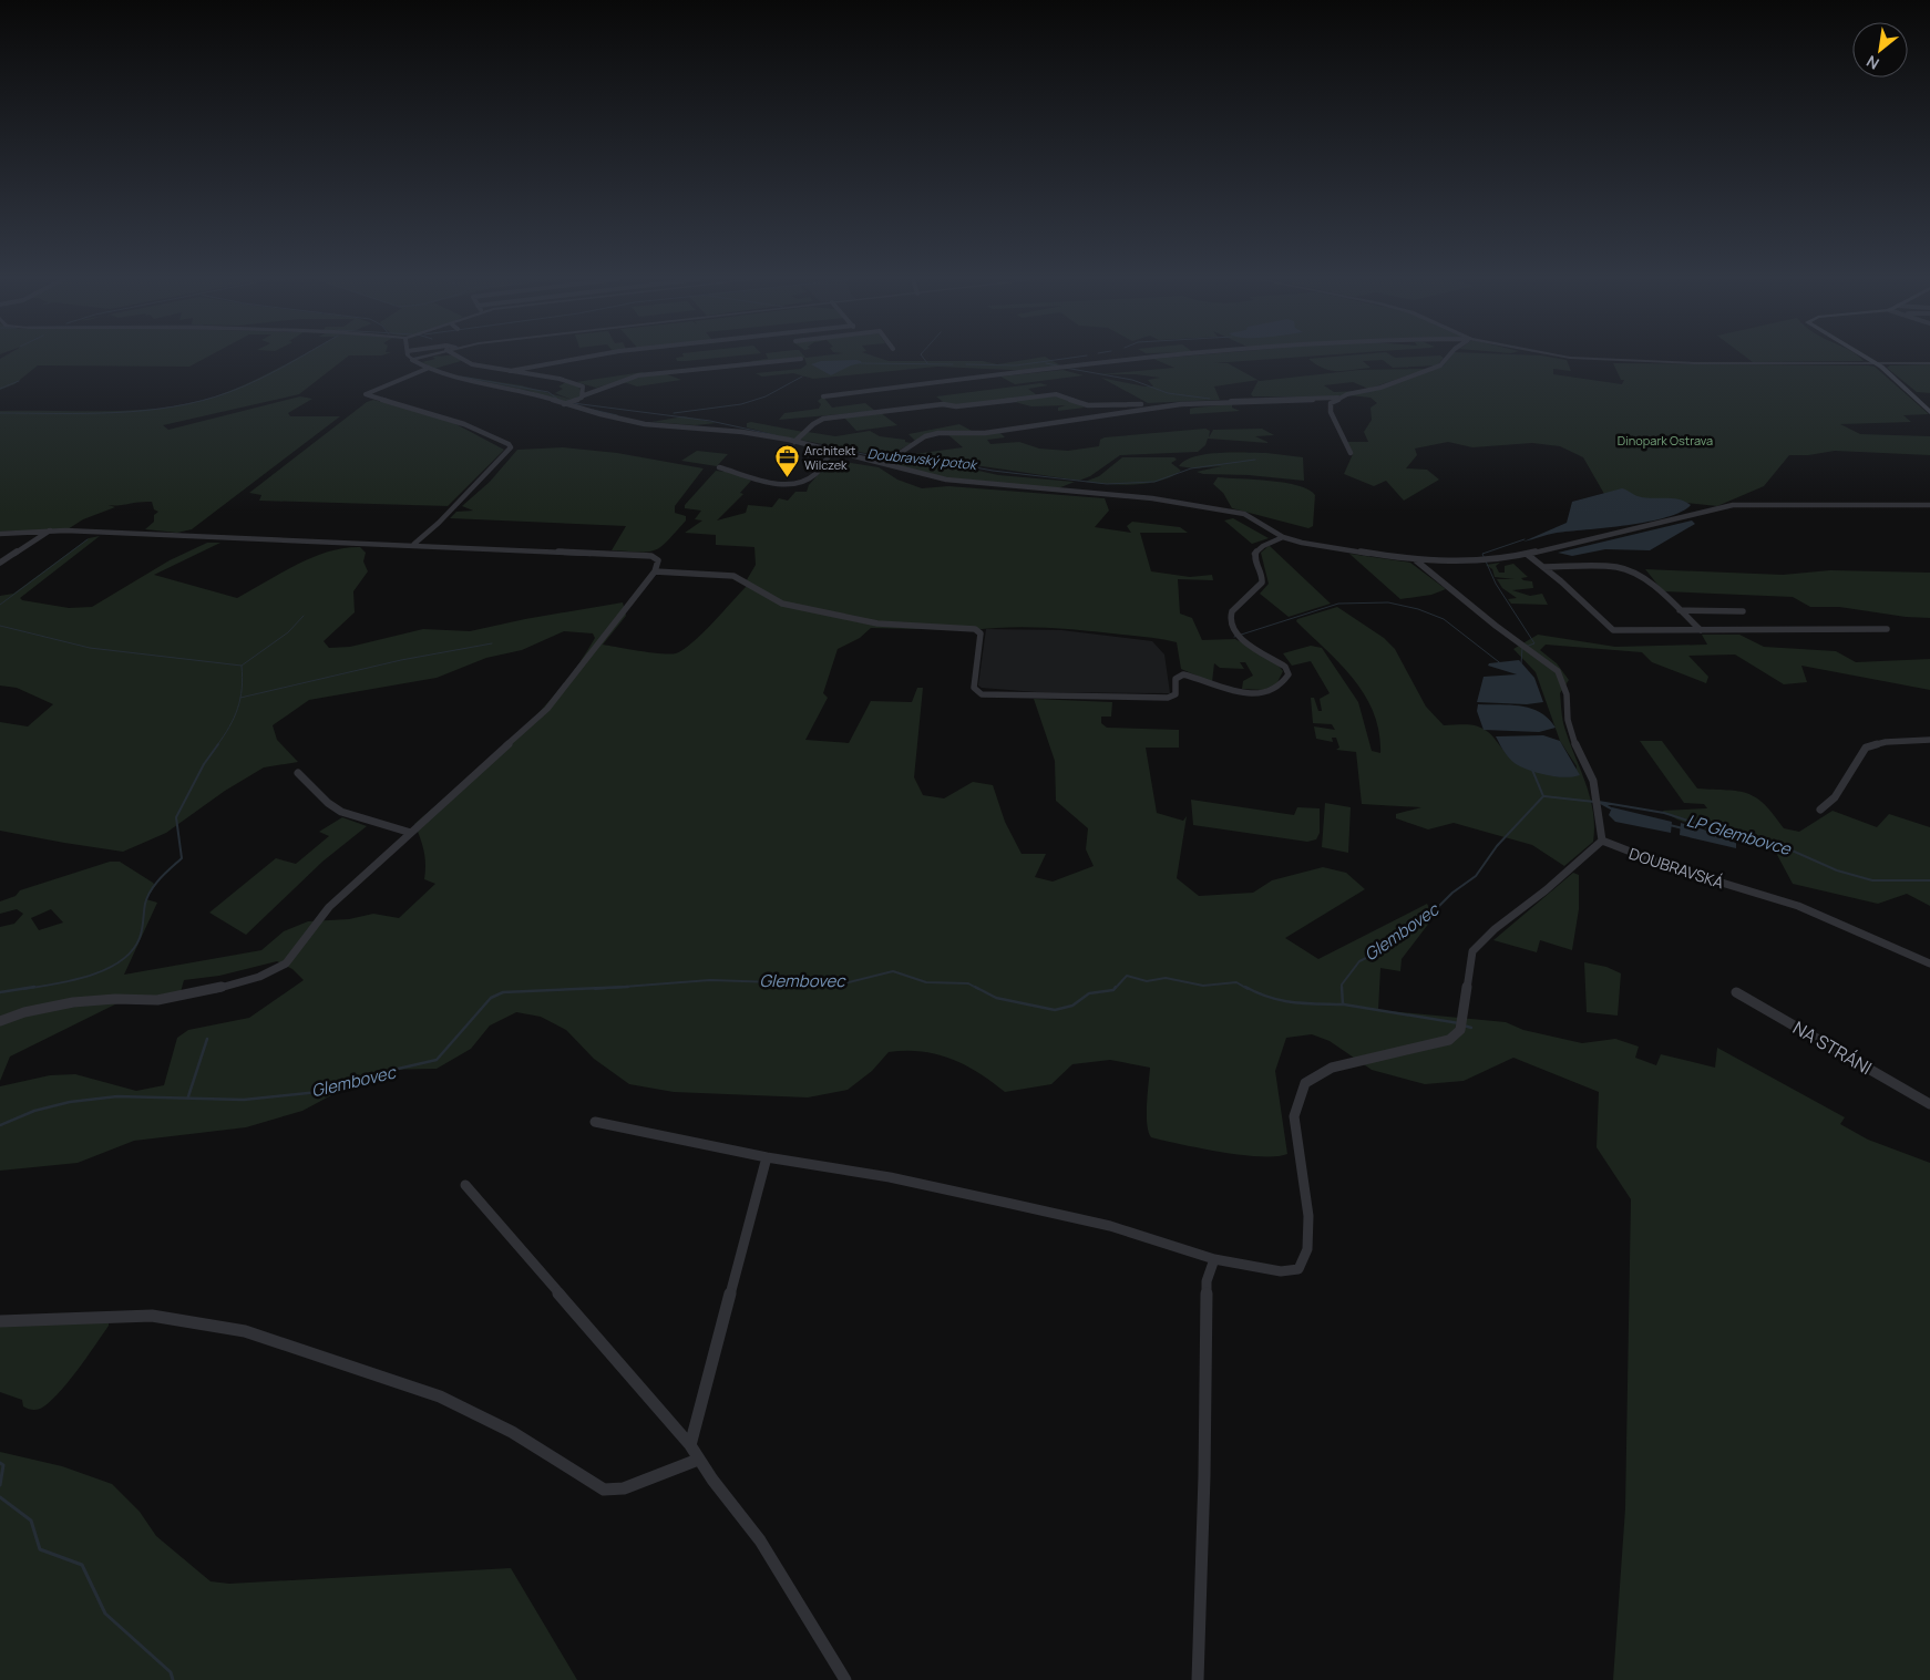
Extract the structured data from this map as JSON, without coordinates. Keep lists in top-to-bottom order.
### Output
{
  "streets": {
    "street": ["DOUBRAVSKÁ", "NA STRÁNI"]
  },
  "water": ["Doubravský potok", "LP Glembovce", "Glembovec"],
  "parks": ["Dinopark Ostrava"],
  "places": {
    "office": ["Architekt Wilczek"]
  },
  "north": "bottom left"
}
